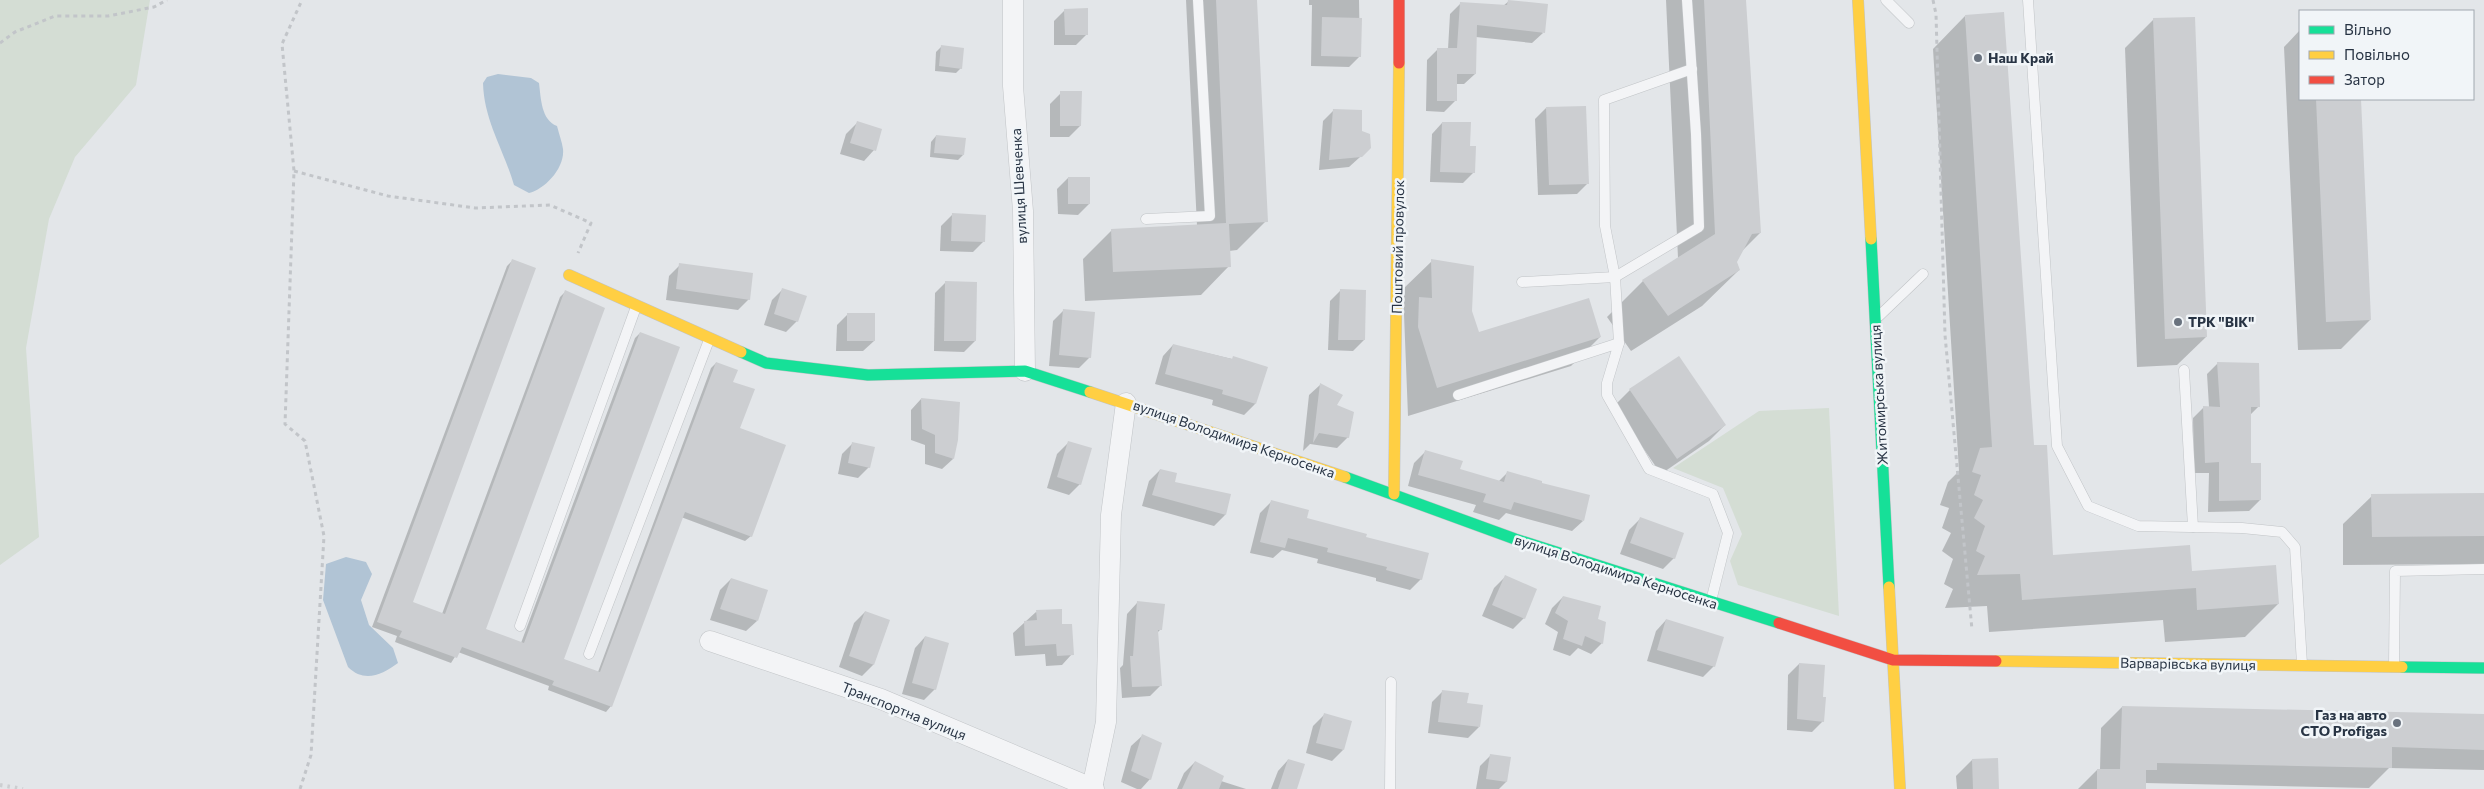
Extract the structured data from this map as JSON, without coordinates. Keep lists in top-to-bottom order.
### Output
{
  "streets": {
    "street": [
      "вулиця Шевченка",
      "Поштовий провулок",
      "Житомирська вулиця",
      "вулиця Володимира Керносенка",
      "Варварівська вулиця",
      "Транспортна вулиця"
    ]
  },
  "crossings": [
    ["вулиця Шевченка", "вулиця Володимира Керносенка"],
    ["Поштовий провулок", "вулиця Володимира Керносенка"],
    ["Житомирська вулиця", "вулиця Володимира Керносенка"],
    ["Житомирська вулиця", "Варварівська вулиця"],
    ["вулиця Володимира Керносенка", "Варварівська вулиця"]
  ],
  "places": ["Наш Край", "ТРК \"ВІК\"", "Газ на авто СТО Profigas"],
  "legend": ["Вільно", "Повільно", "Затор"]
}
